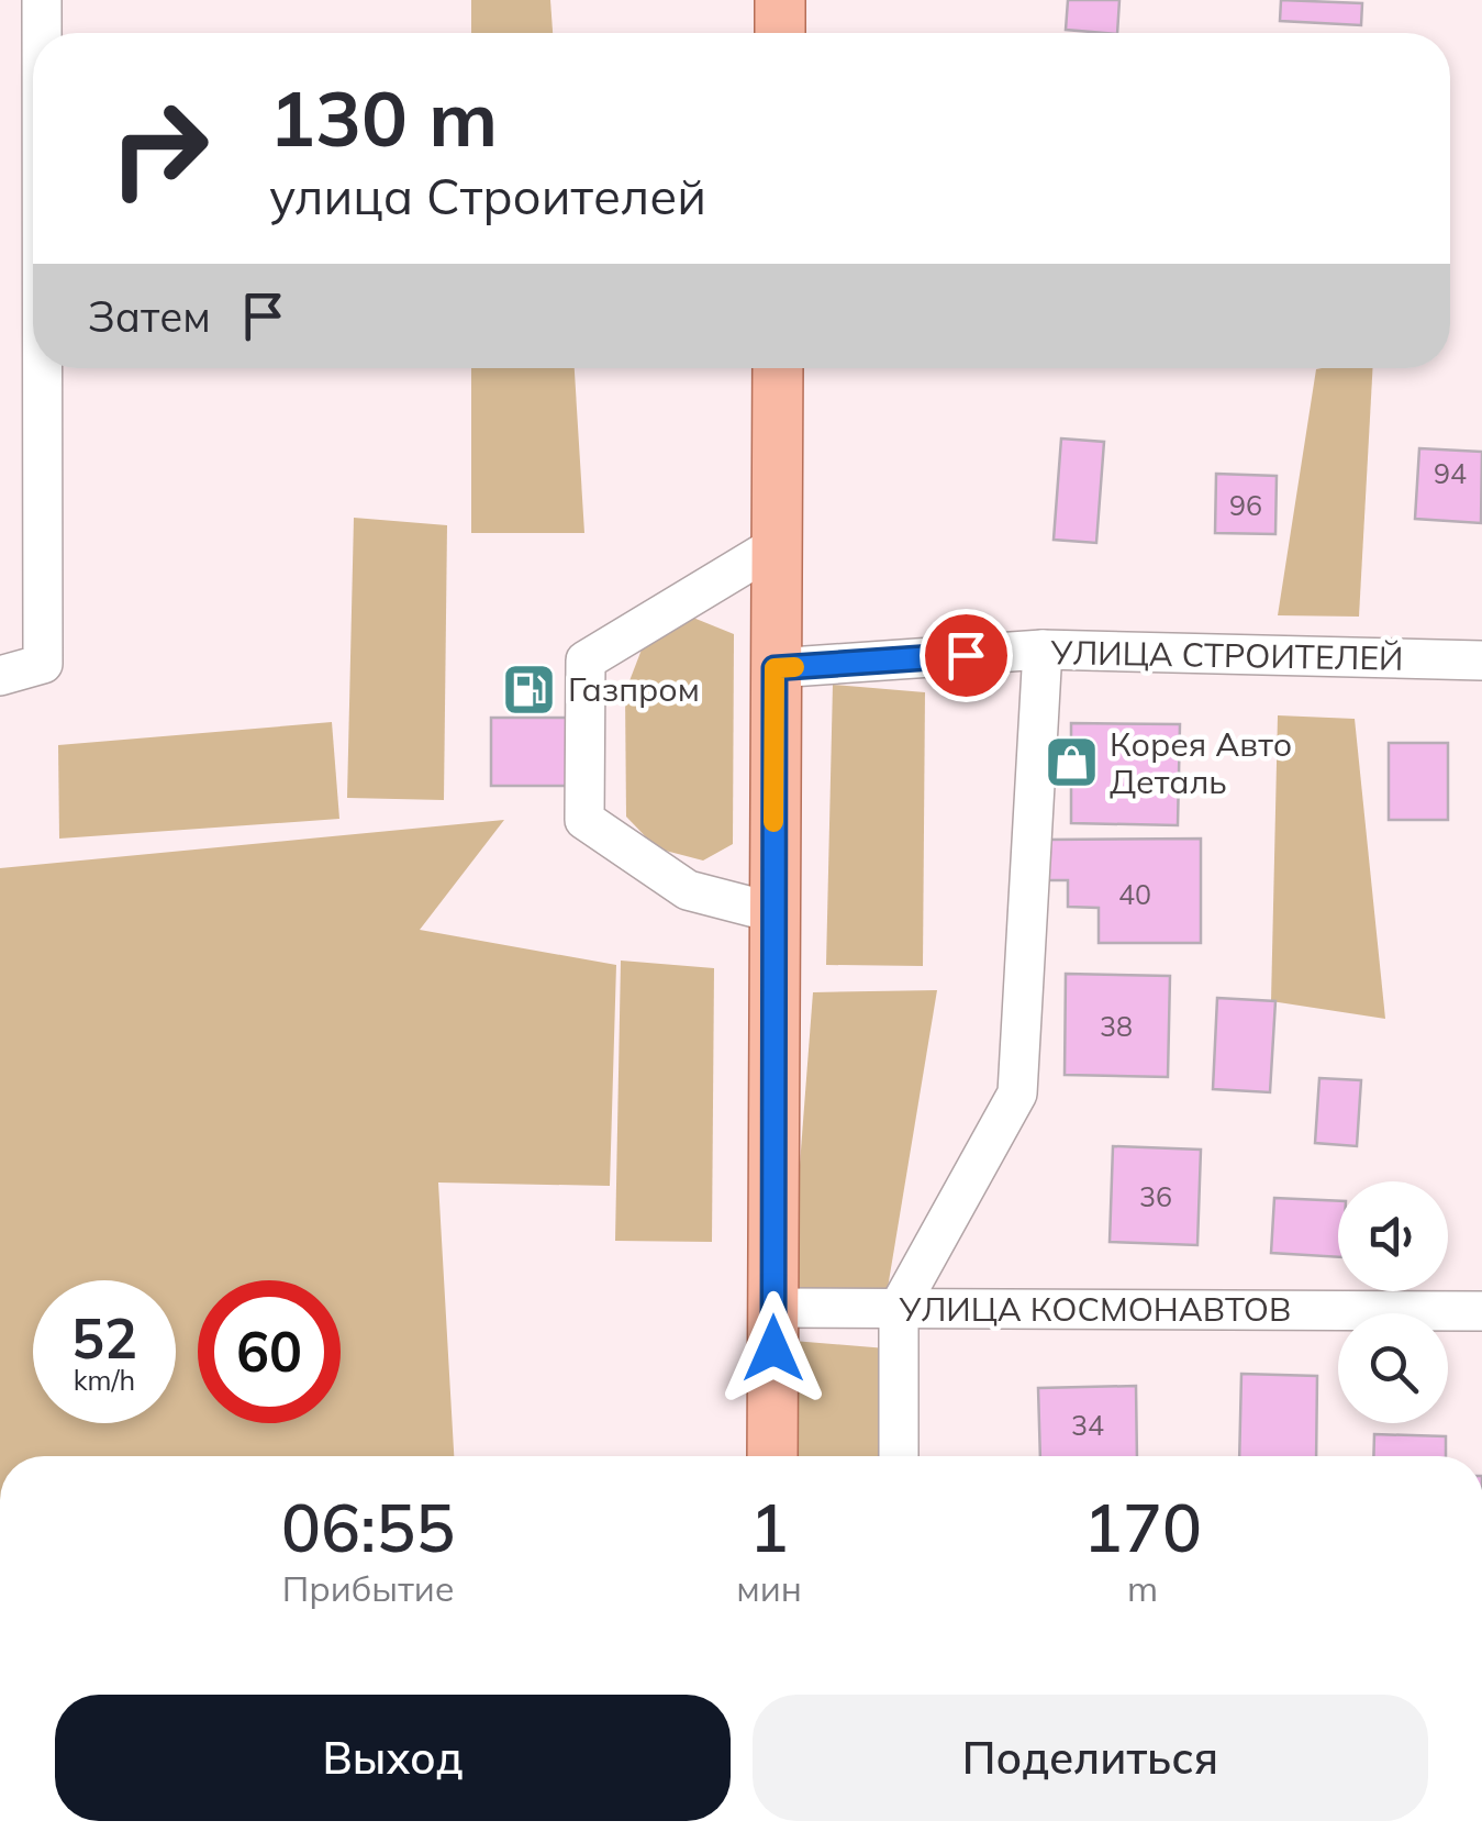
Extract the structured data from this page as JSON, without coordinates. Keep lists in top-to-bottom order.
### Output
{
  "streets": {
    "street": ["УЛИЦА СТРОИТЕЛЕЙ", "УЛИЦА КОСМОНАВТОВ"]
  },
  "places": {
    "fuel station": ["Газпром"],
    "shop": ["Корея Авто Деталь"]
  },
  "house_numbers": [
    "94",
    "96",
    "40",
    "38",
    "36",
    "34"
  ],
  "page": {
    "turn": ["130 m", "улица Строителей"],
    "then": "Затем",
    "speed": "52 km/h",
    "limit": "60",
    "eta": [
      "06:55",
      "Прибытие",
      "1",
      "мин",
      "170",
      "m"
    ],
    "buttons": ["Выход", "Поделиться"]
  }
}
